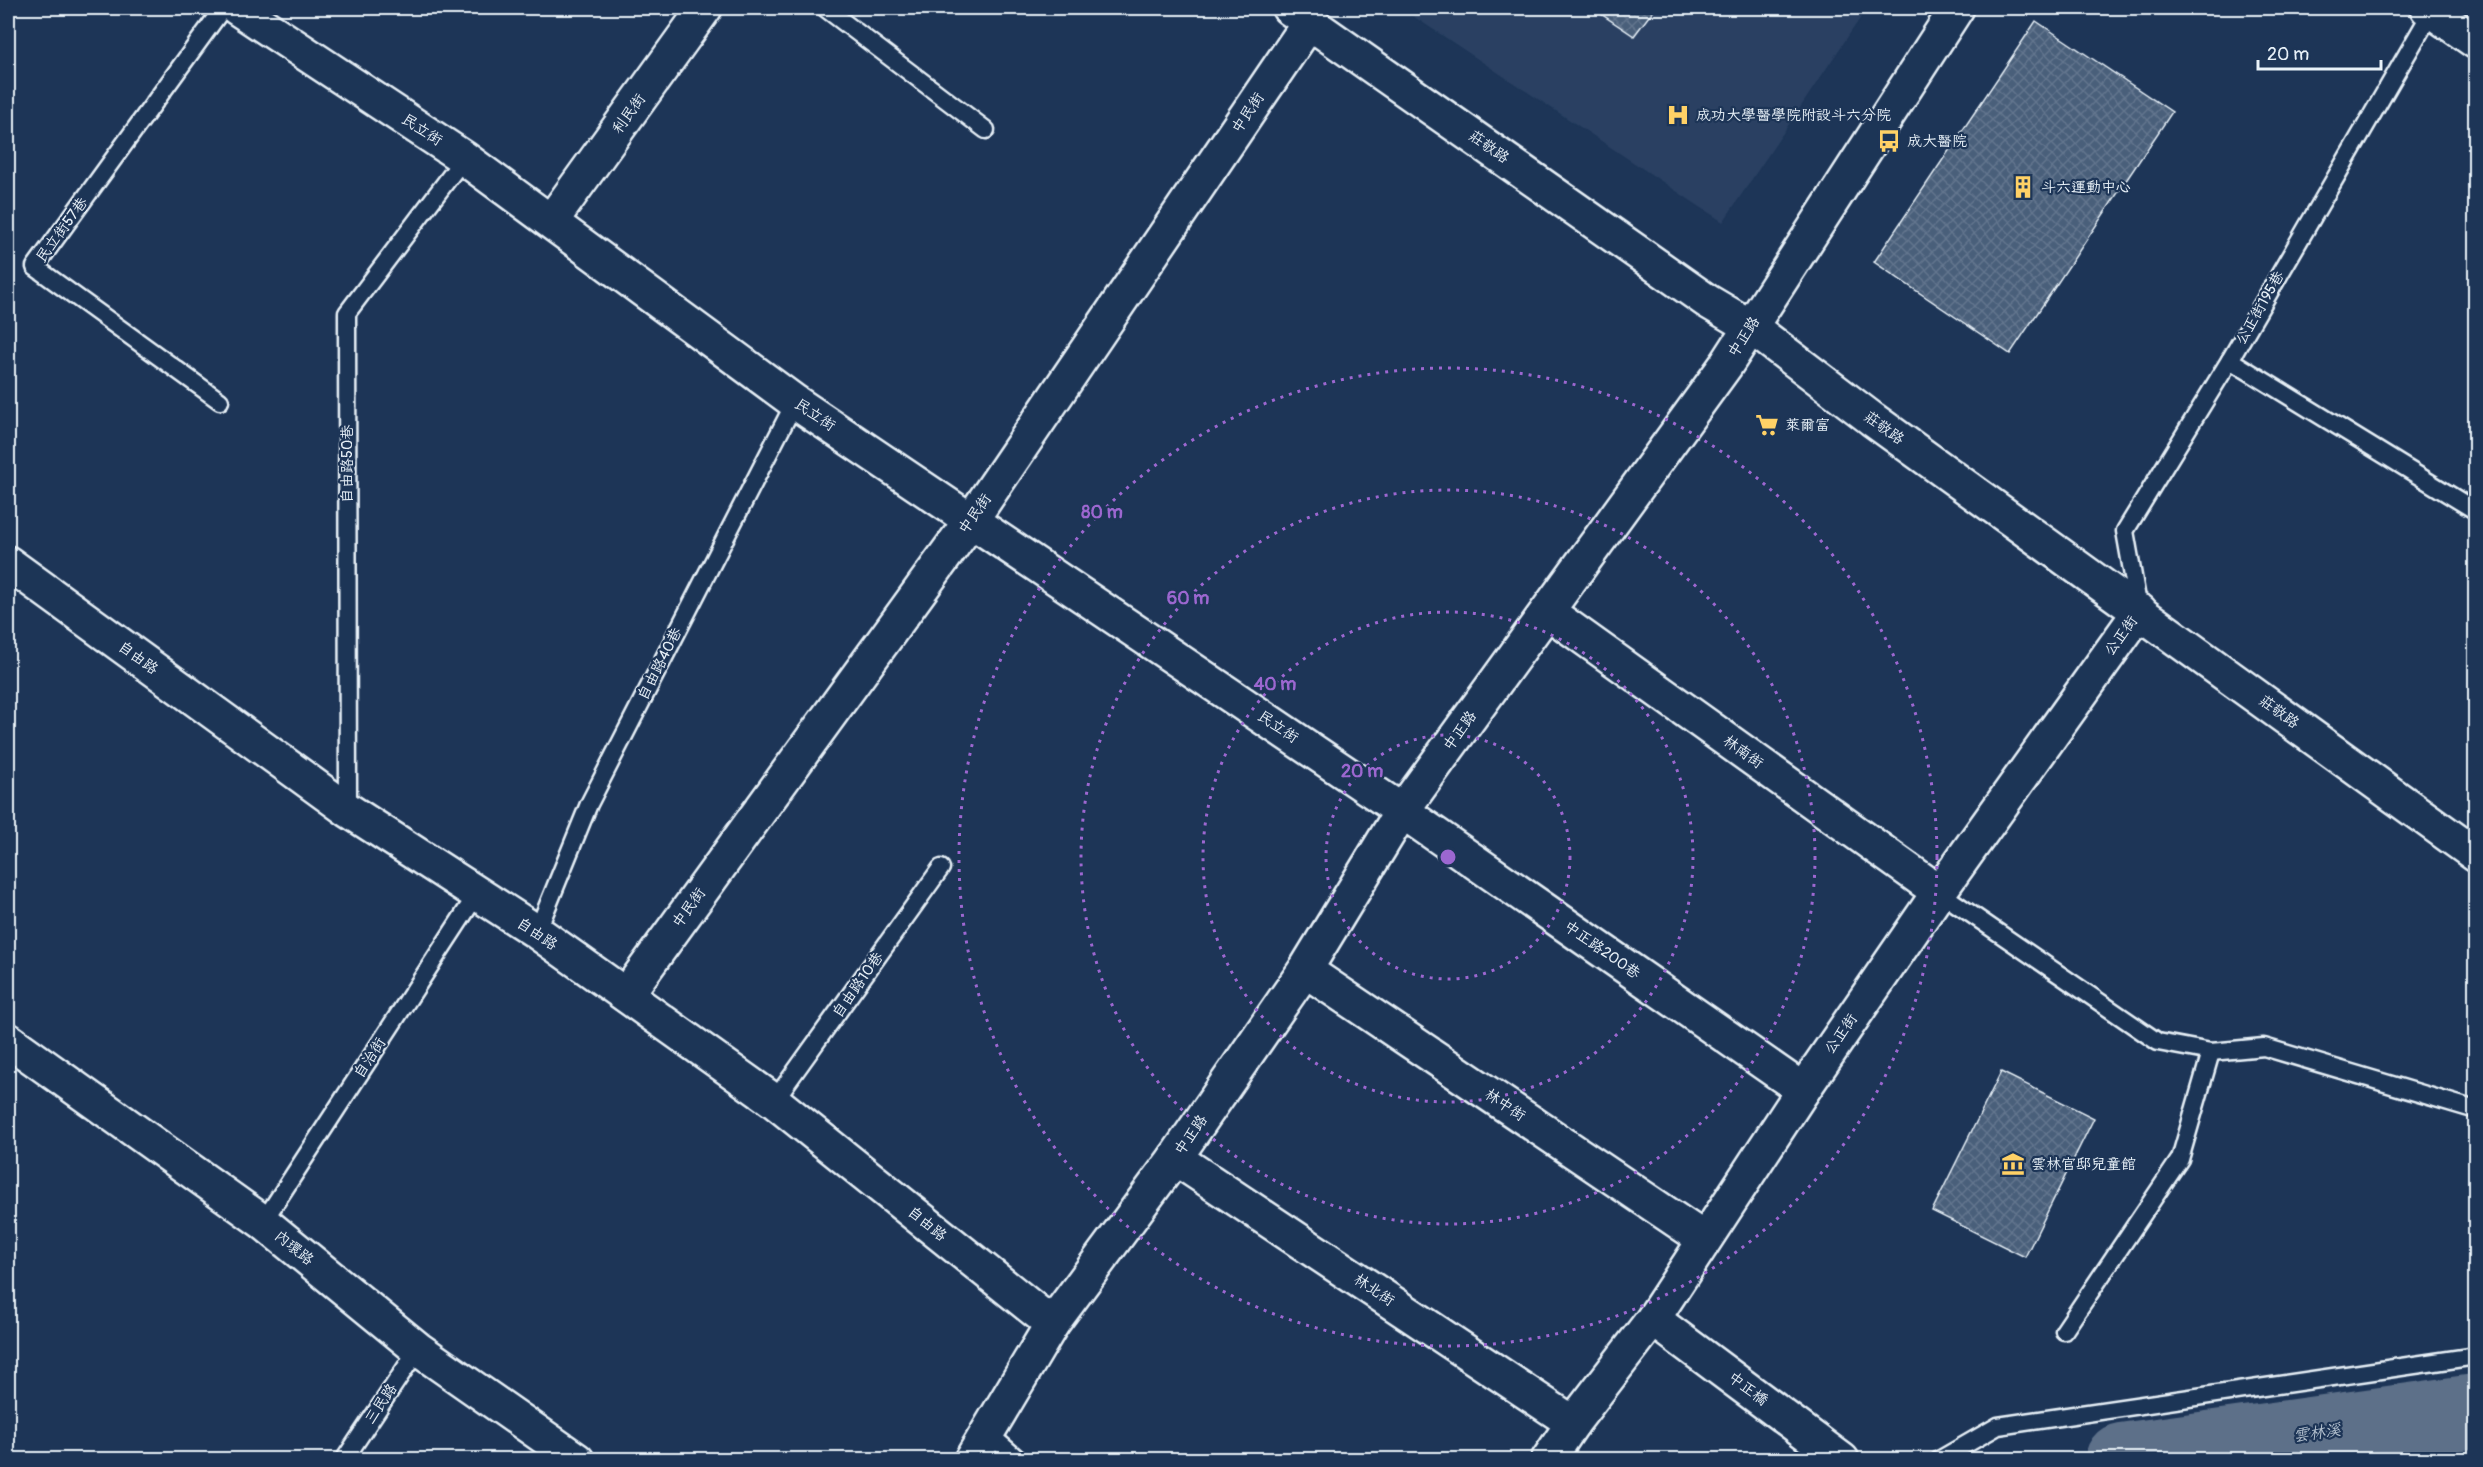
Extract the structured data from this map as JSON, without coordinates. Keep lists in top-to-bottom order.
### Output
{
  "streets": {
    "street": [
      "中民街",
      "利民街",
      "民立街",
      "莊敬路",
      "中正路",
      "公正街",
      "自由路",
      "林南街",
      "中正路200巷",
      "林中街",
      "內環路",
      "林北街",
      "中正橋"
    ],
    "lane": [
      "民立街57巷",
      "公正街195巷",
      "自由路50巷",
      "自由路40巷",
      "自由路10巷",
      "自治街",
      "三民路"
    ]
  },
  "crossings": [
    ["中民街", "民立街"],
    ["中民街", "莊敬路"],
    ["中民街", "自由路"],
    ["利民街", "民立街"],
    ["民立街", "中正路"],
    ["民立街", "自由路50巷"],
    ["民立街", "自由路40巷"],
    ["民立街", "中正路200巷"],
    ["莊敬路", "公正街195巷"],
    ["莊敬路", "中正路"],
    ["莊敬路", "公正街"],
    ["公正街195巷", "公正街"],
    ["中正路", "自由路"],
    ["中正路", "林南街"],
    ["中正路", "中正路200巷"],
    ["中正路", "林中街"],
    ["中正路", "林北街"],
    ["自由路50巷", "自由路"],
    ["公正街", "林南街"],
    ["公正街", "中正路200巷"],
    ["公正街", "林中街"],
    ["公正街", "林北街"],
    ["公正街", "中正橋"],
    ["自由路", "自由路40巷"],
    ["自由路", "自由路10巷"],
    ["自由路", "自治街"],
    ["自治街", "內環路"],
    ["內環路", "三民路"]
  ],
  "water": ["雲林溪"],
  "places": {
    "hospital": ["成功大學醫學院附設斗六分院"],
    "bus stop": ["成大醫院"],
    "building": ["斗六運動中心"],
    "supermarket": ["萊爾富"],
    "museum": ["雲林官邸兒童館"]
  },
  "scale_bar": "20 m",
  "rings": [
    "80 m",
    "60 m",
    "40 m",
    "20 m"
  ]
}
